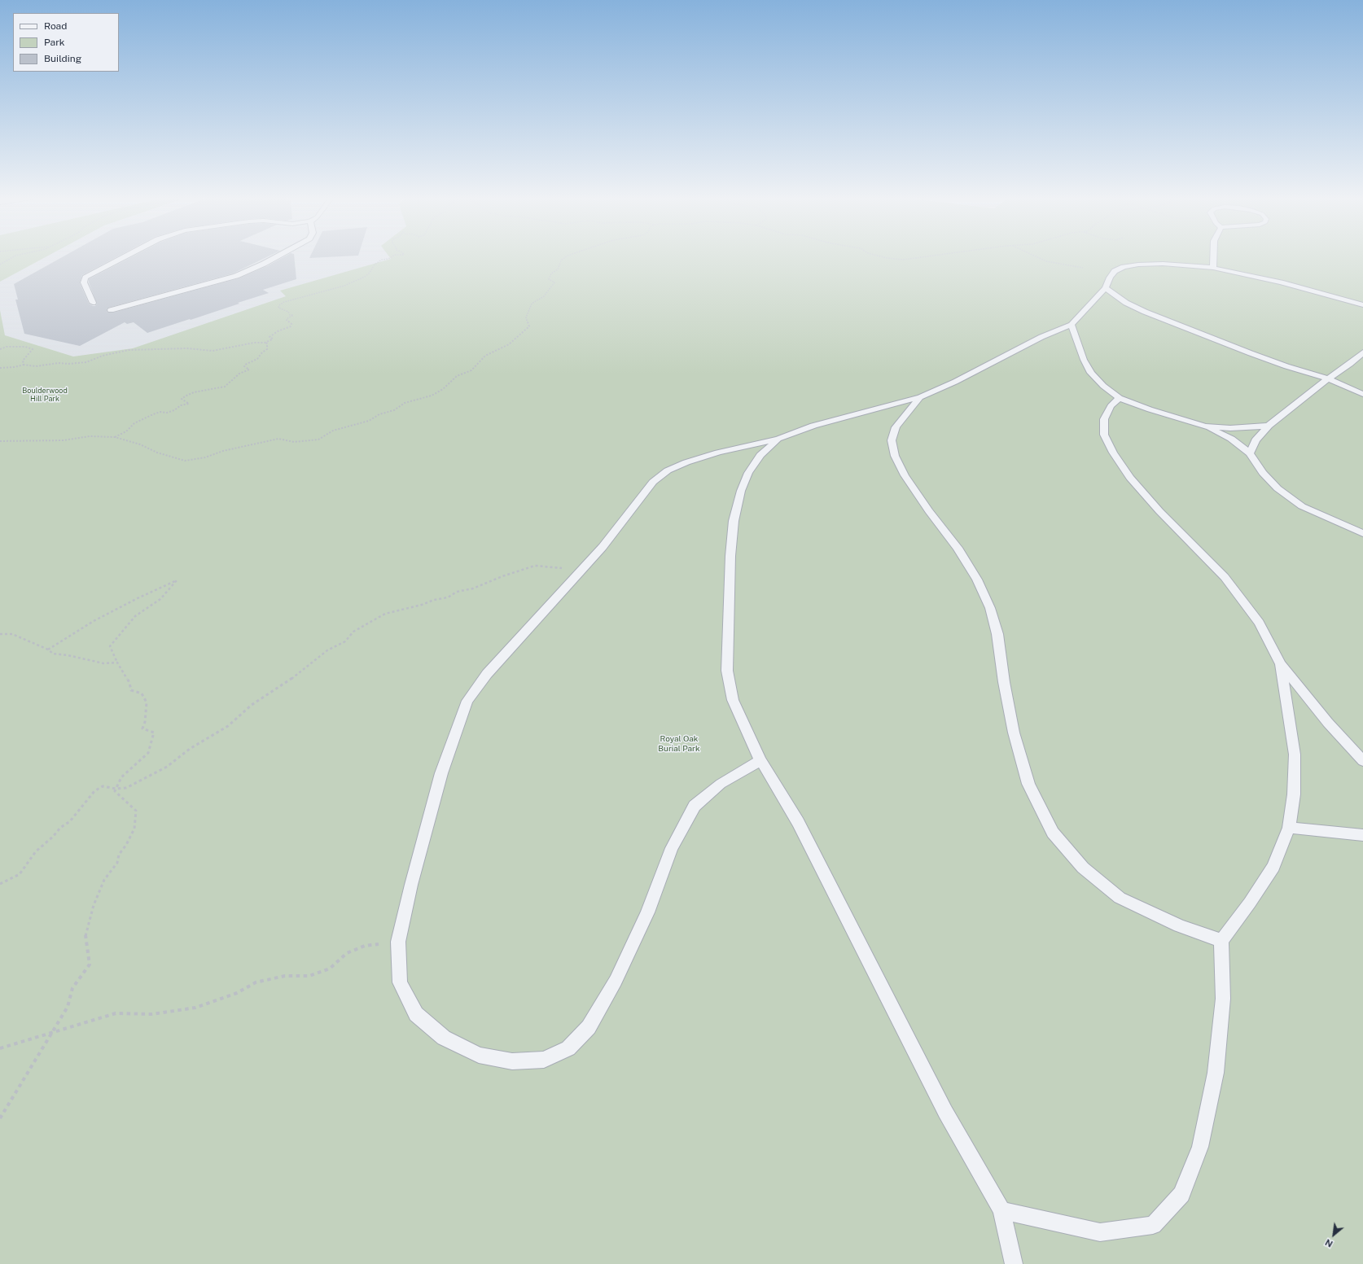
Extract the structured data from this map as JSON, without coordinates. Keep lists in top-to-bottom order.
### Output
{
  "parks": ["Boulderwood Hill Park", "Royal Oak Burial Park"],
  "legend": ["Road", "Park", "Building"],
  "north": "bottom left"
}
